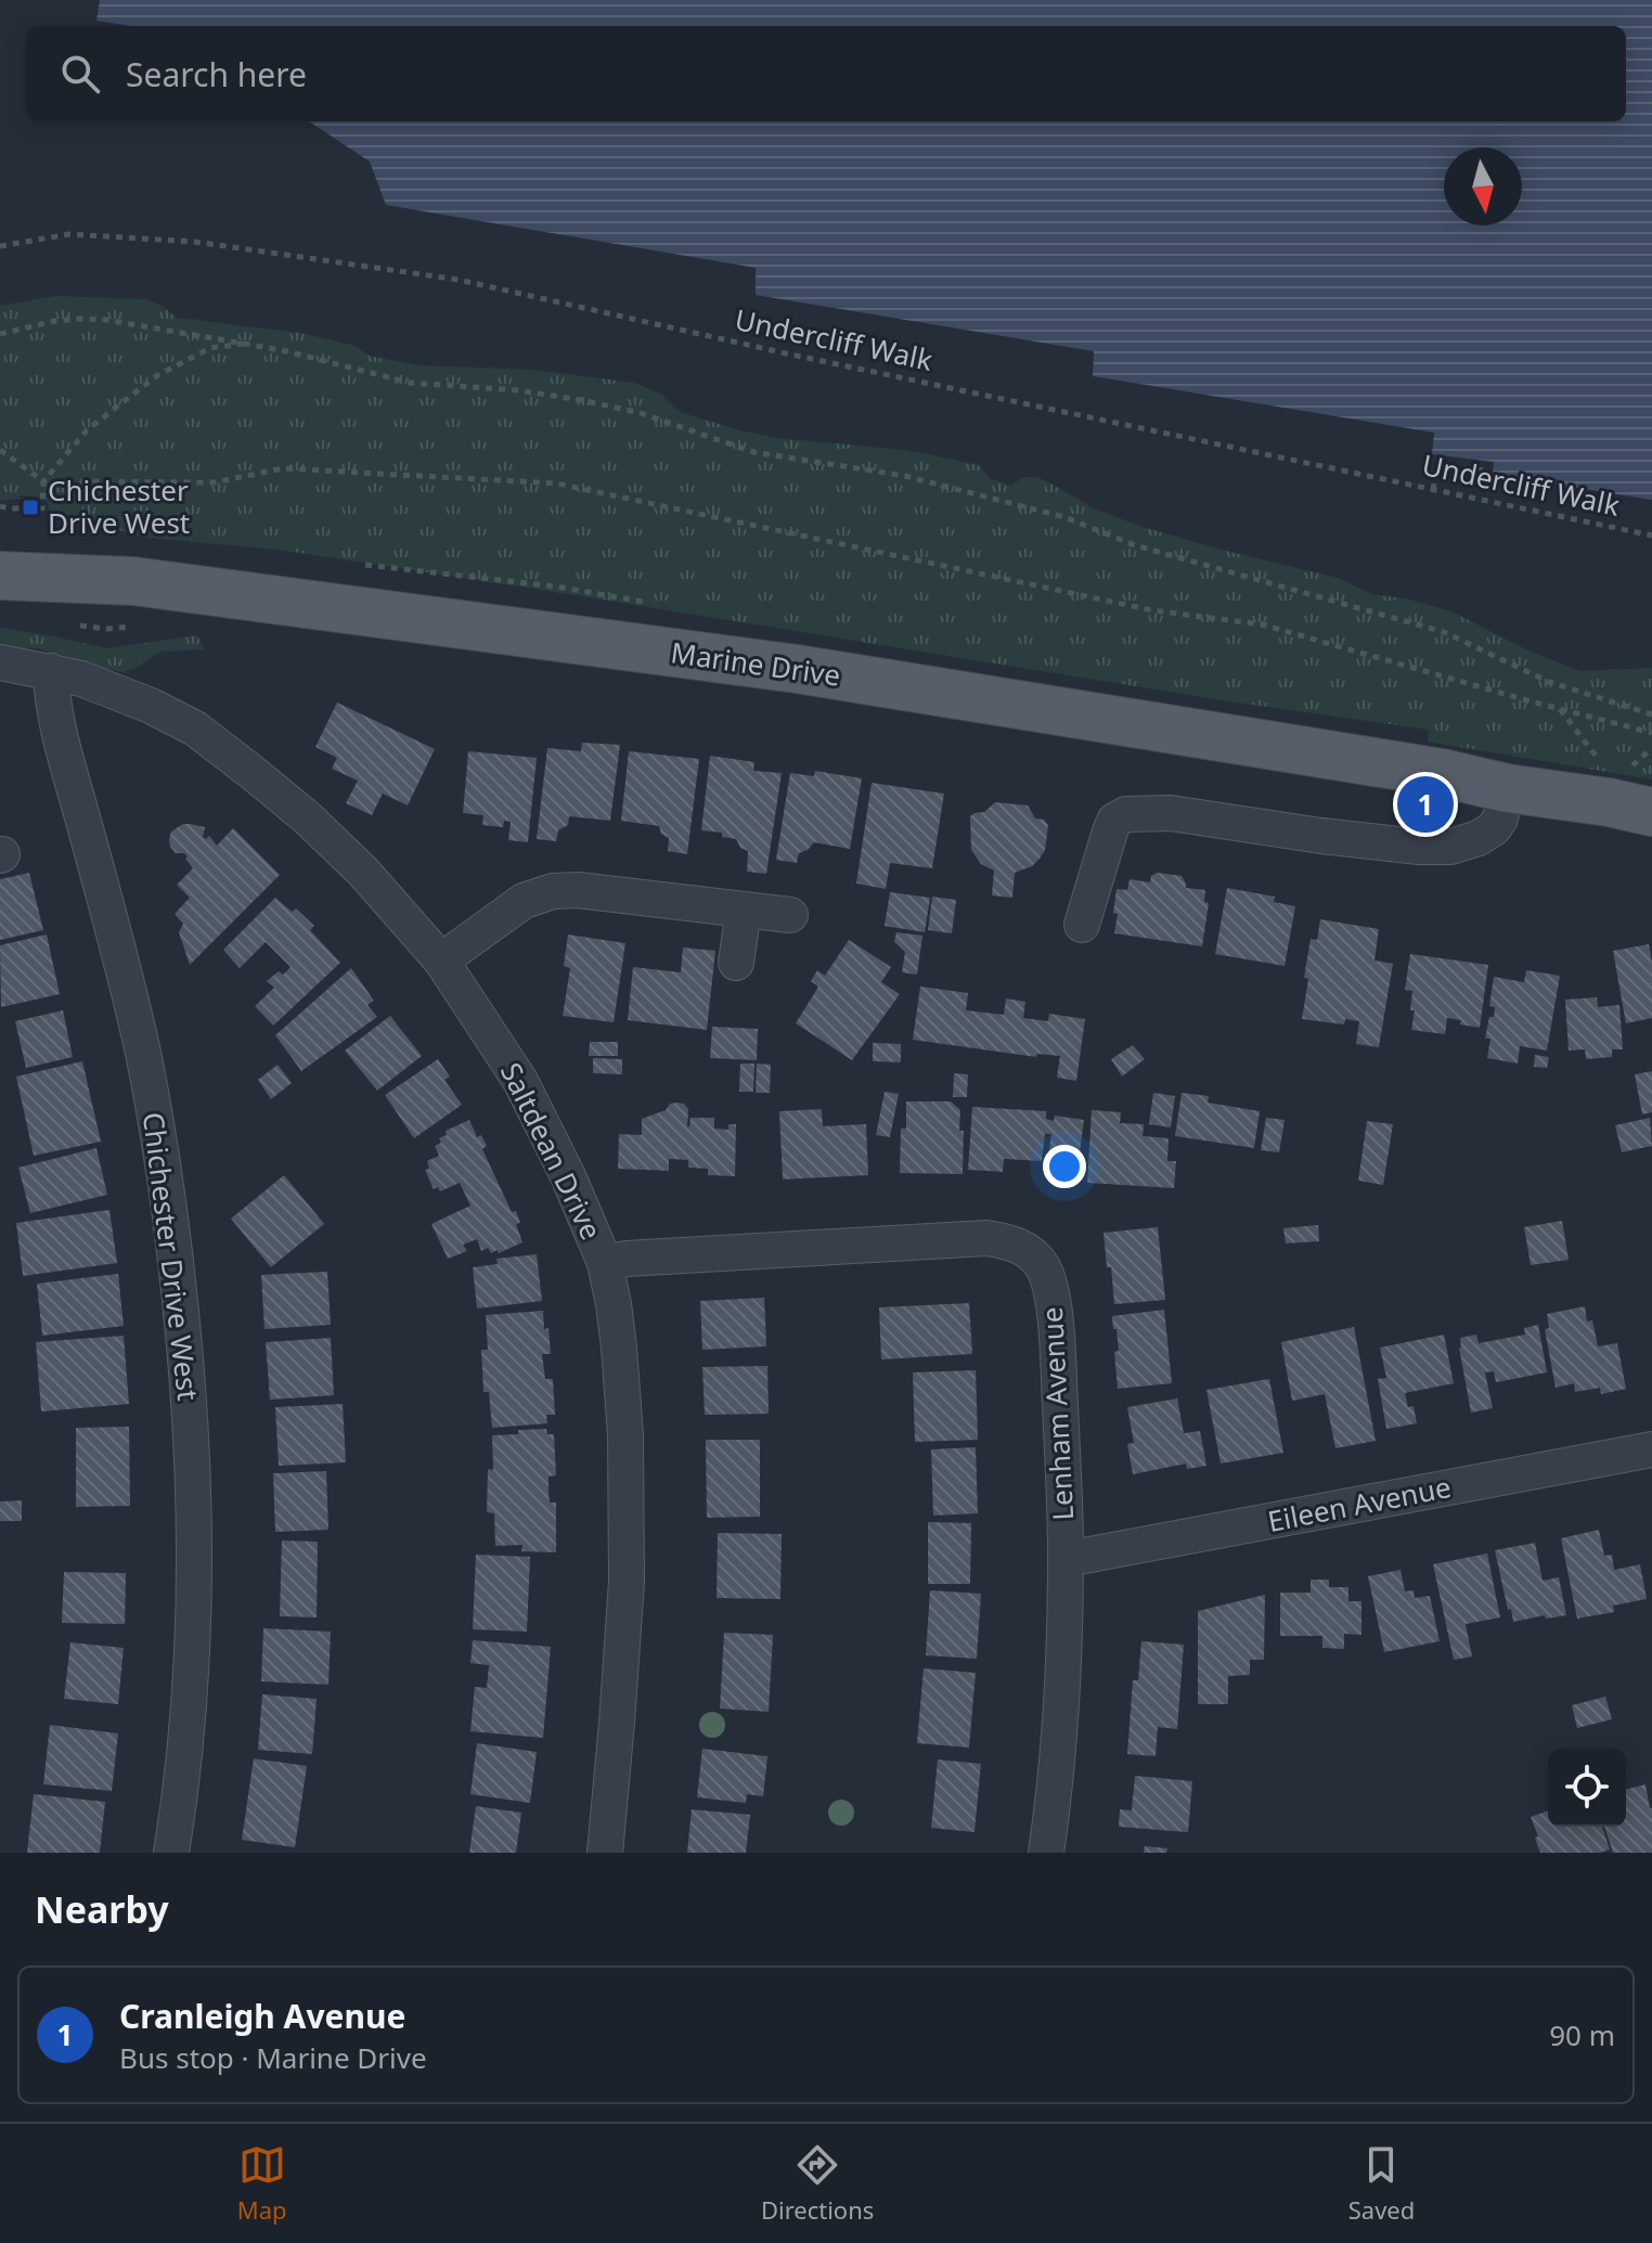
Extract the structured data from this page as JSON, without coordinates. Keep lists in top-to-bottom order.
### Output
{
  "streets": {
    "main road": ["Marine Drive"],
    "street": [
      "Saltdean Drive",
      "Chichester Drive West",
      "Lenham Avenue",
      "Eileen Avenue"
    ],
    "path": ["Undercliff Walk"]
  },
  "crossings": [
    ["Saltdean Drive", "Chichester Drive West"],
    ["Saltdean Drive", "Lenham Avenue"],
    ["Lenham Avenue", "Eileen Avenue"]
  ],
  "places": {
    "transit": ["Chichester Drive West"]
  },
  "north": "bottom",
  "page": {
    "search": "Search here",
    "pins": "1",
    "heading": "Nearby",
    "list": [
      {
        "mark": "1",
        "name": "Cranleigh Avenue",
        "note": "Bus stop · Marine Drive",
        "value": "90 m"
      }
    ],
    "nav": ["Map", "Directions", "Saved"]
  }
}
